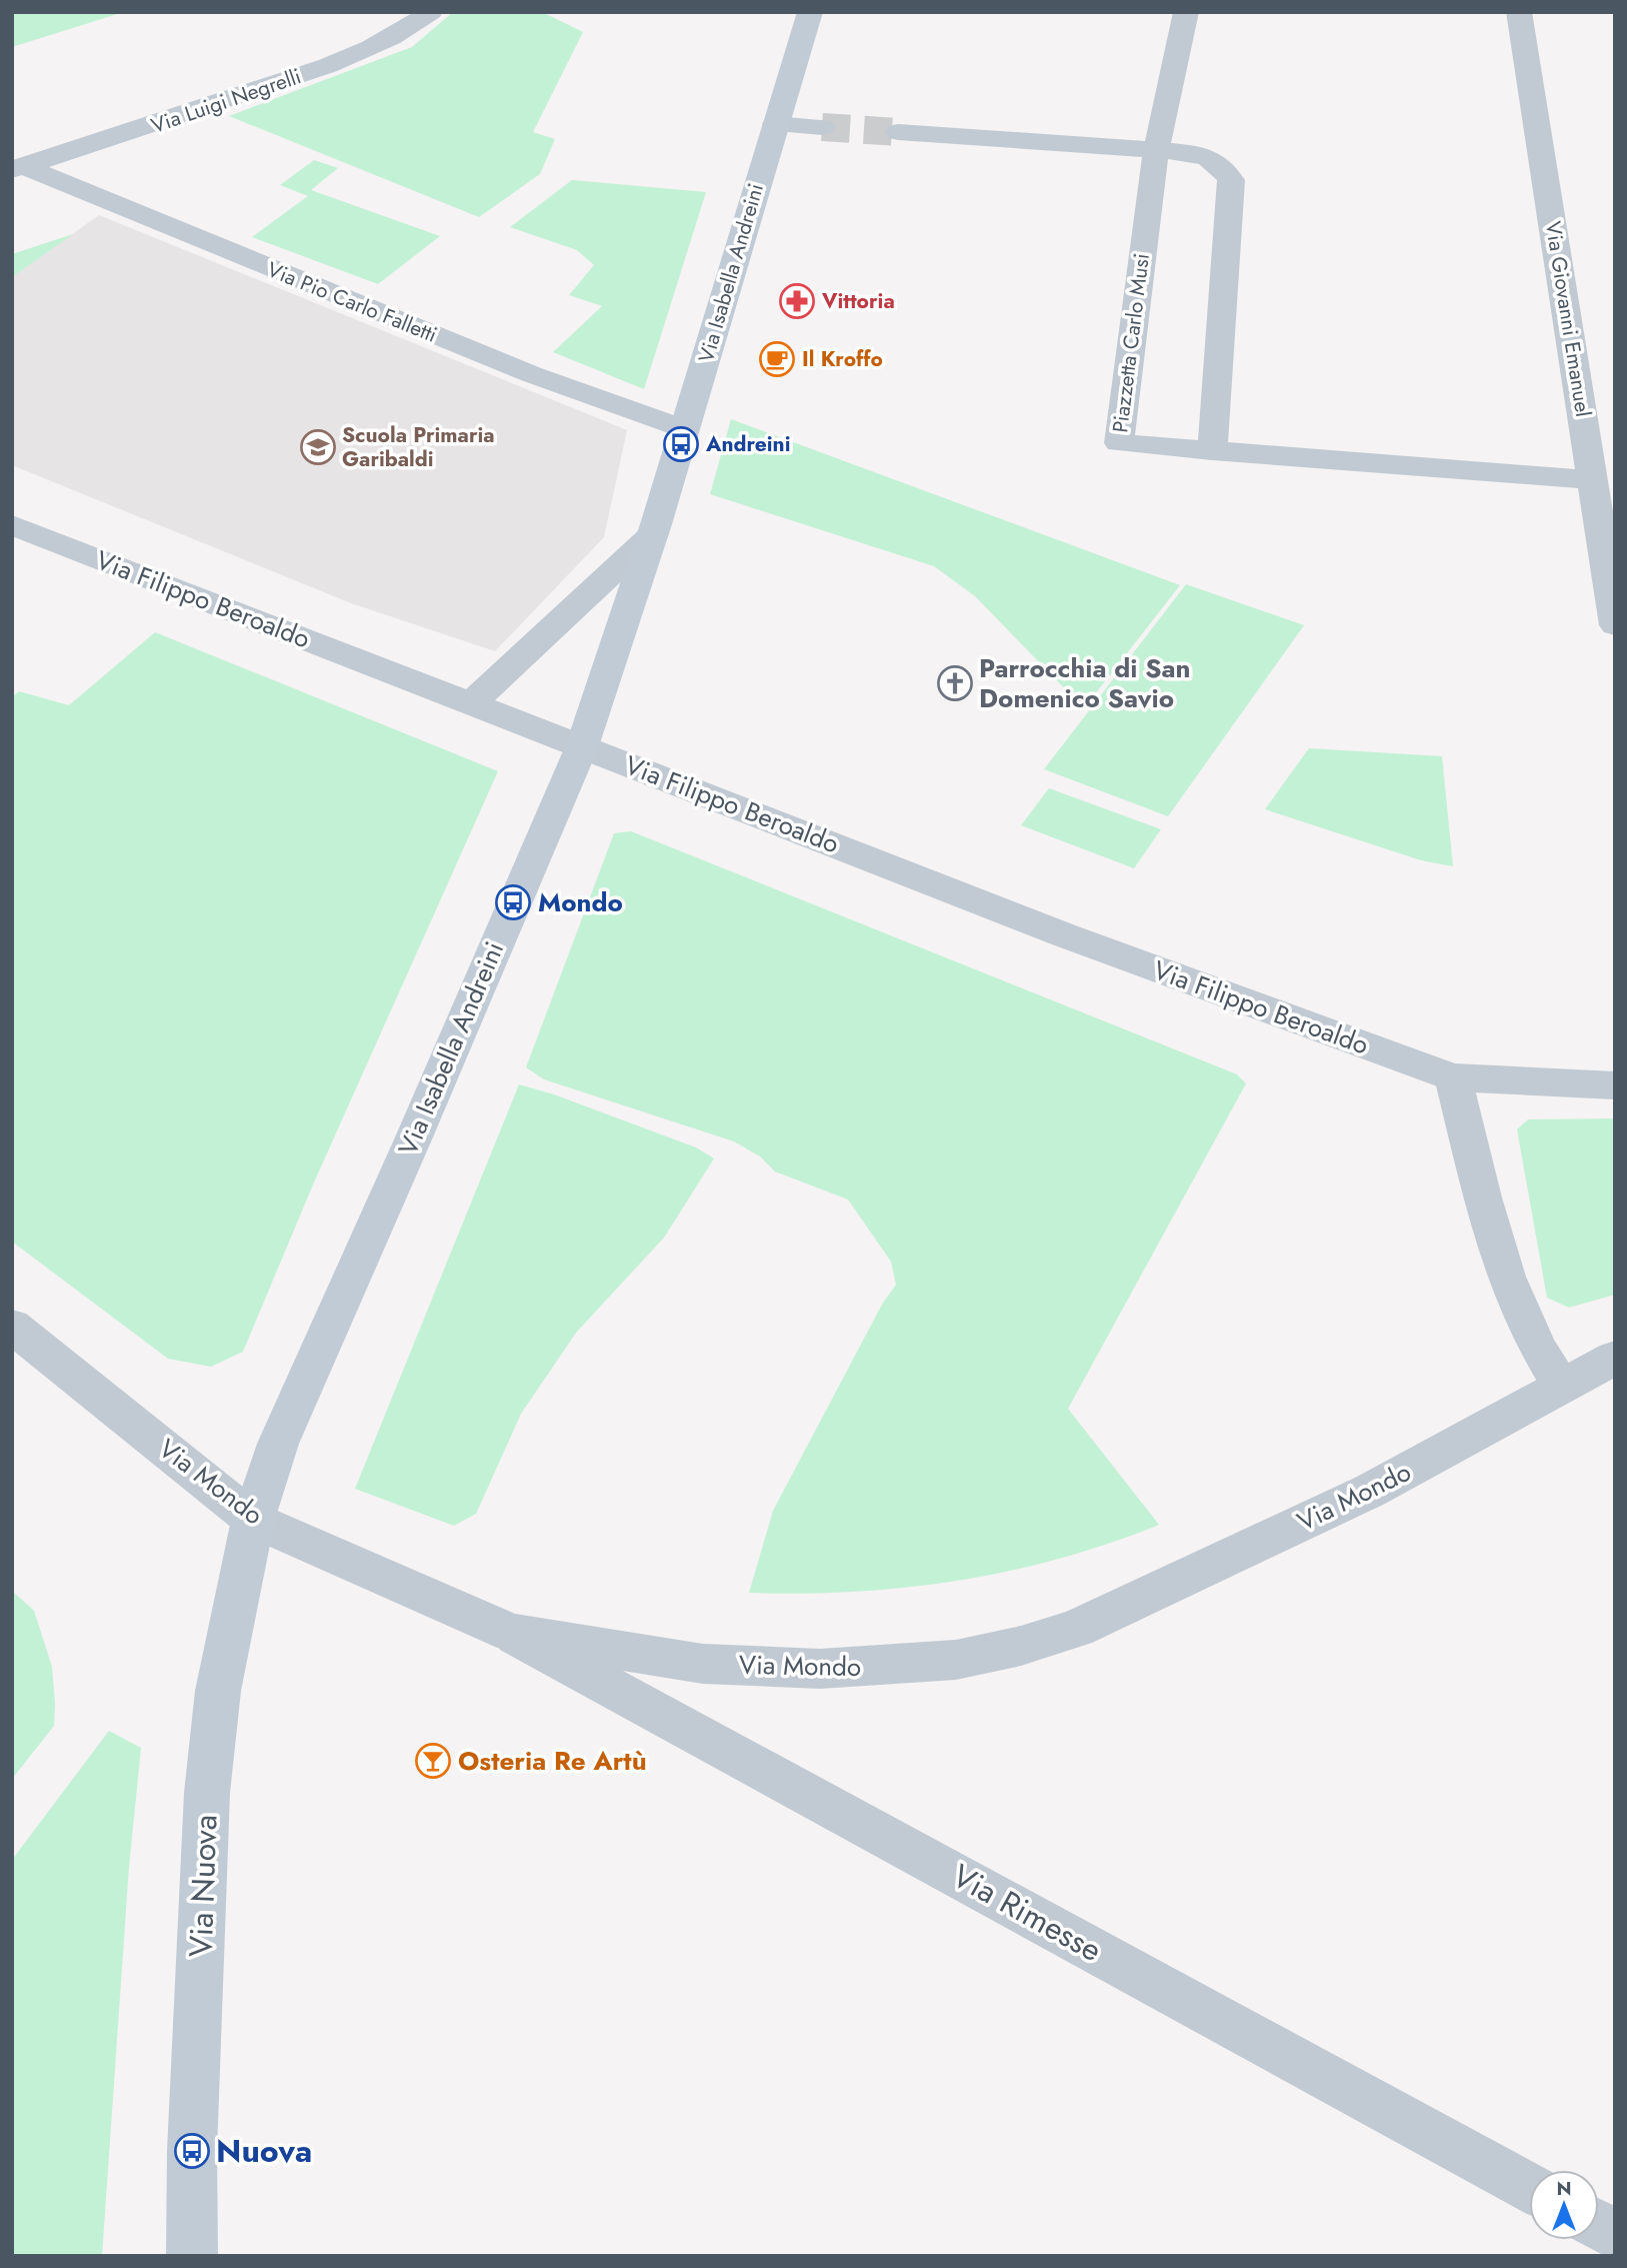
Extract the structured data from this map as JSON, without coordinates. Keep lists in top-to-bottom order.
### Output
{
  "streets": {
    "main road": ["Via Isabella Andreini", "Via Nuova"],
    "street": [
      "Via Luigi Negrelli",
      "Via Pio Carlo Falletti",
      "Via Giovanni Emanuel",
      "Piazzetta Carlo Musi",
      "Via Filippo Beroaldo",
      "Via Mondo",
      "Via Rimesse"
    ]
  },
  "crossings": [
    ["Via Luigi Negrelli", "Via Pio Carlo Falletti"],
    ["Via Isabella Andreini", "Via Pio Carlo Falletti"],
    ["Via Isabella Andreini", "Via Filippo Beroaldo"],
    ["Via Isabella Andreini", "Via Mondo"],
    ["Via Isabella Andreini", "Via Nuova"],
    ["Via Giovanni Emanuel", "Piazzetta Carlo Musi"],
    ["Via Mondo", "Via Nuova"],
    ["Via Mondo", "Via Rimesse"]
  ],
  "places": {
    "pharmacy": ["Vittoria"],
    "cafe": ["Il Kroffo"],
    "bus stop": ["Andreini", "Mondo", "Nuova"],
    "school or university": ["Scuola Primaria Garibaldi"],
    "church": ["Parrocchia di San Domenico Savio"],
    "bar": ["Osteria Re Artù"]
  },
  "north": "top"
}
